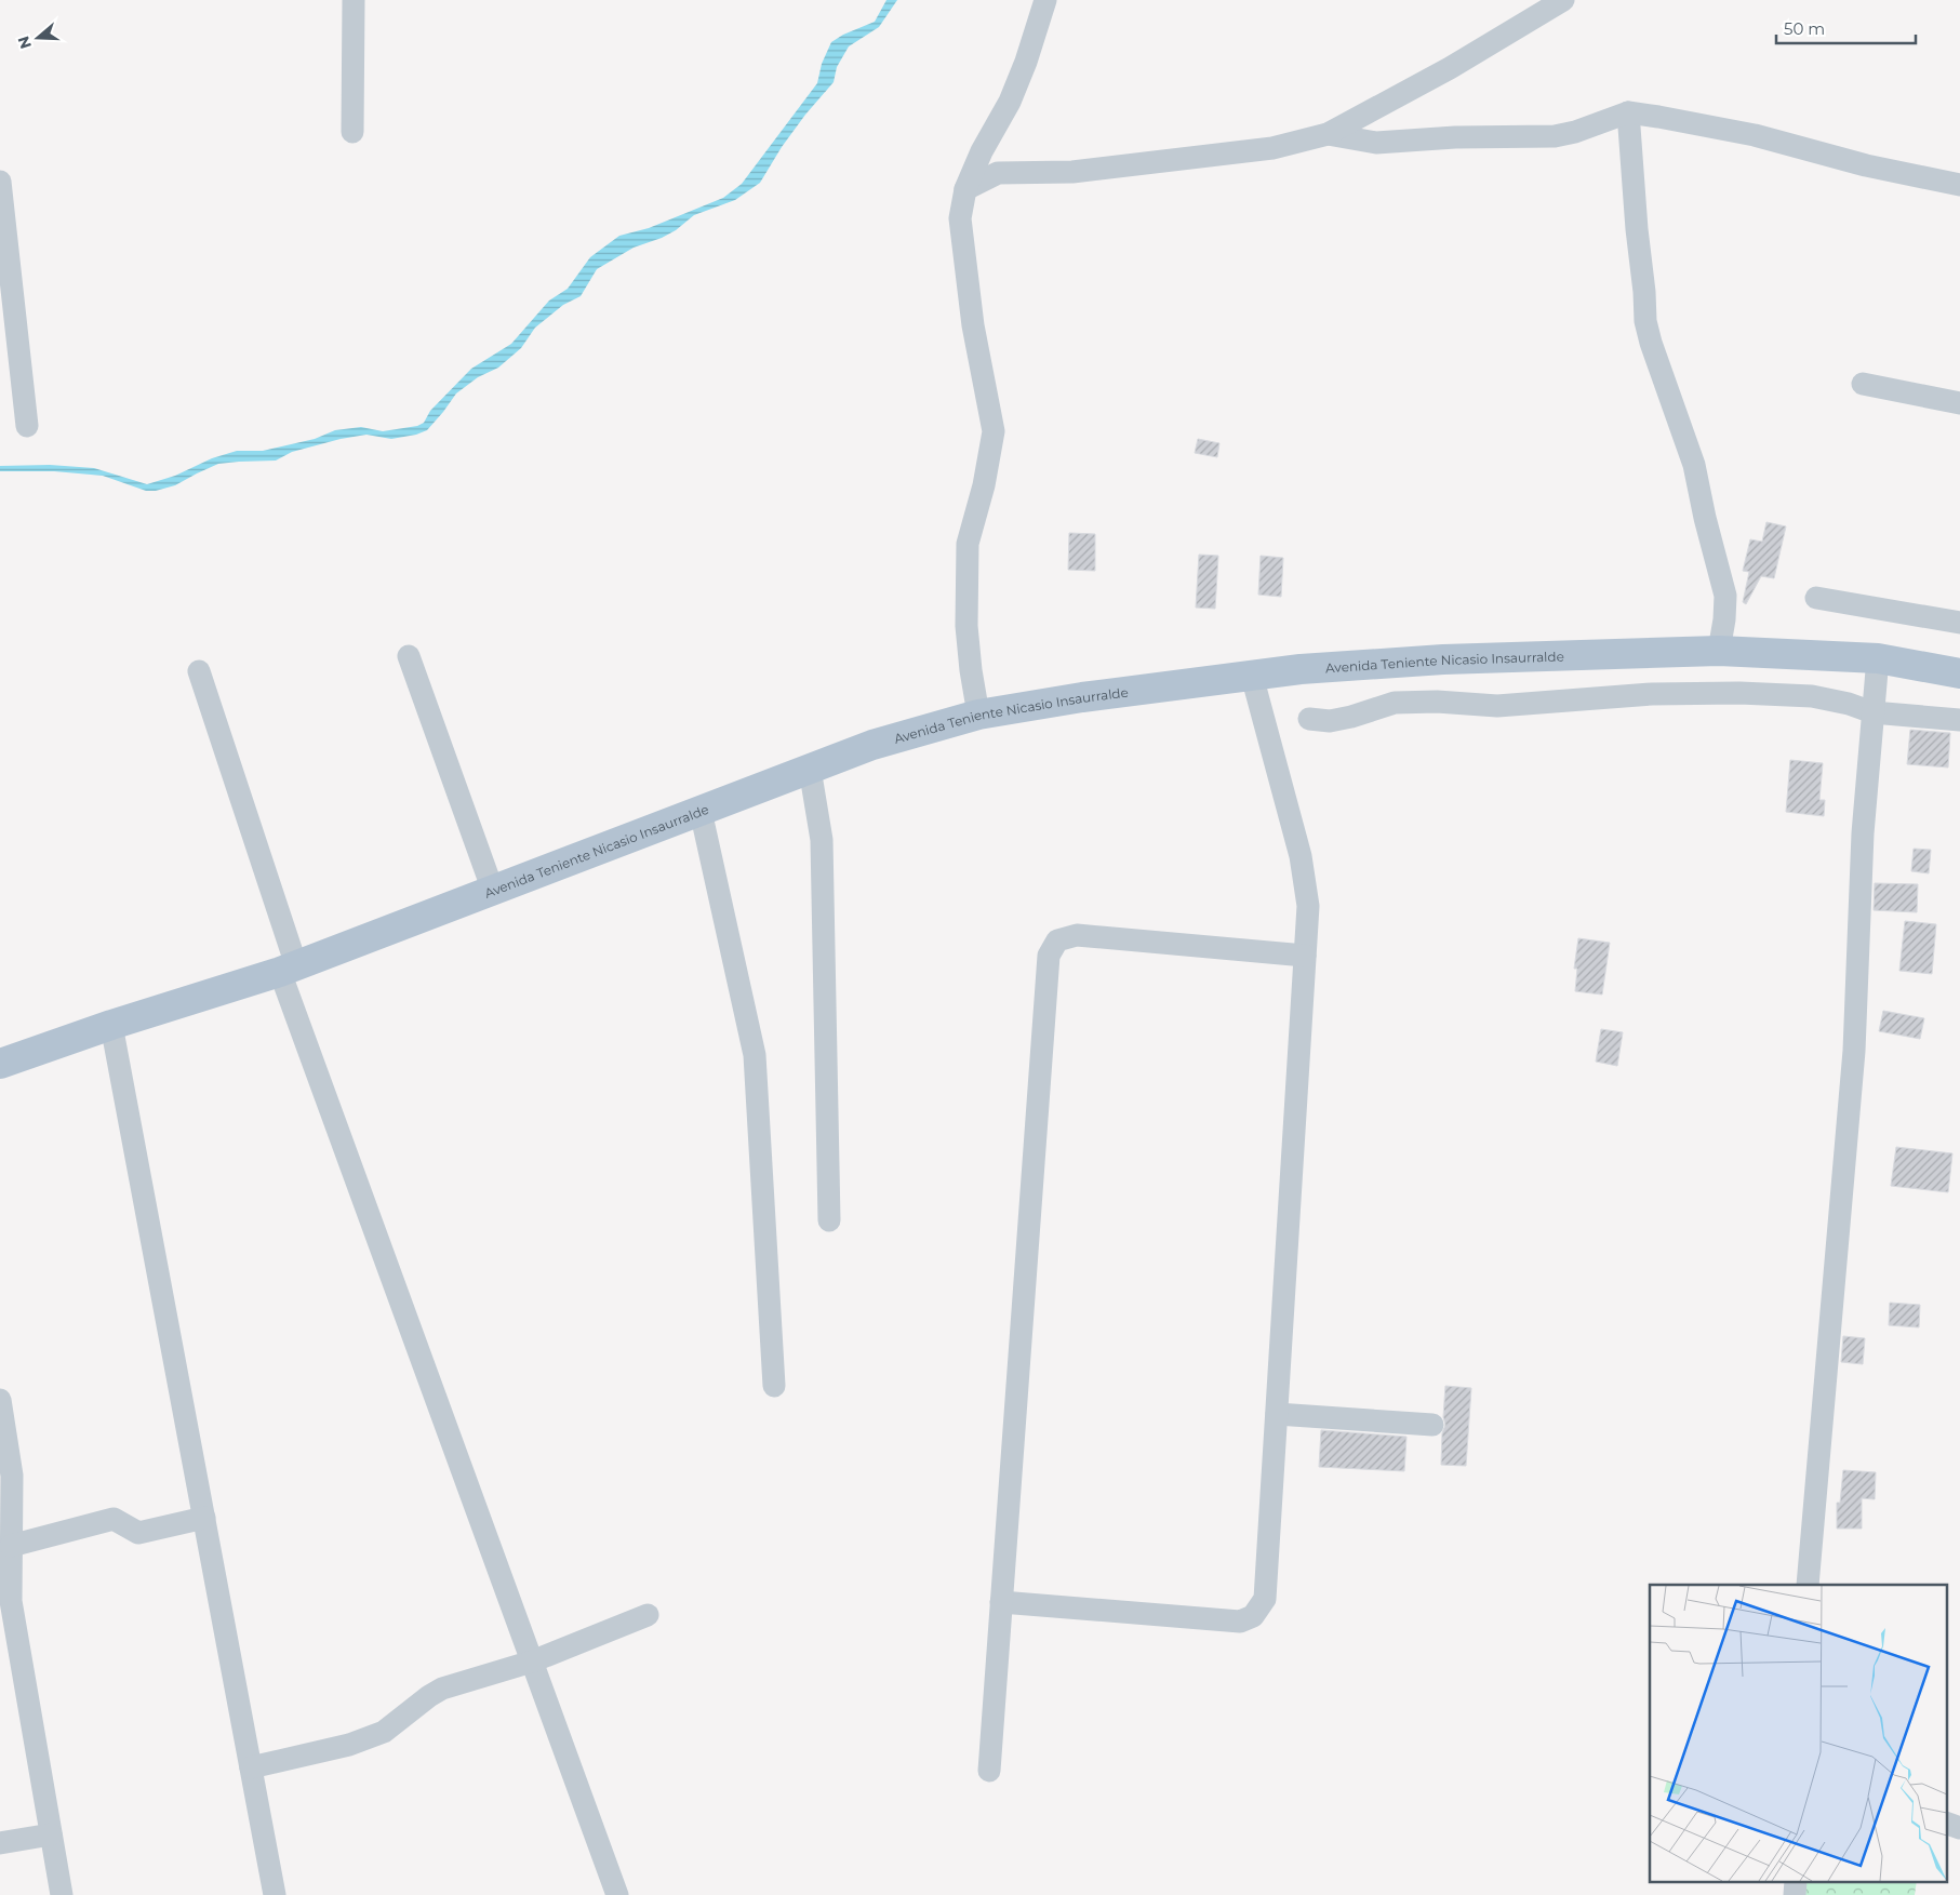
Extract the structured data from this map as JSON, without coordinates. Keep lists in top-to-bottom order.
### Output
{
  "streets": {
    "main road": ["Avenida Teniente Nicasio Insaurralde"]
  },
  "scale_bar": "50 m",
  "north": "left"
}
